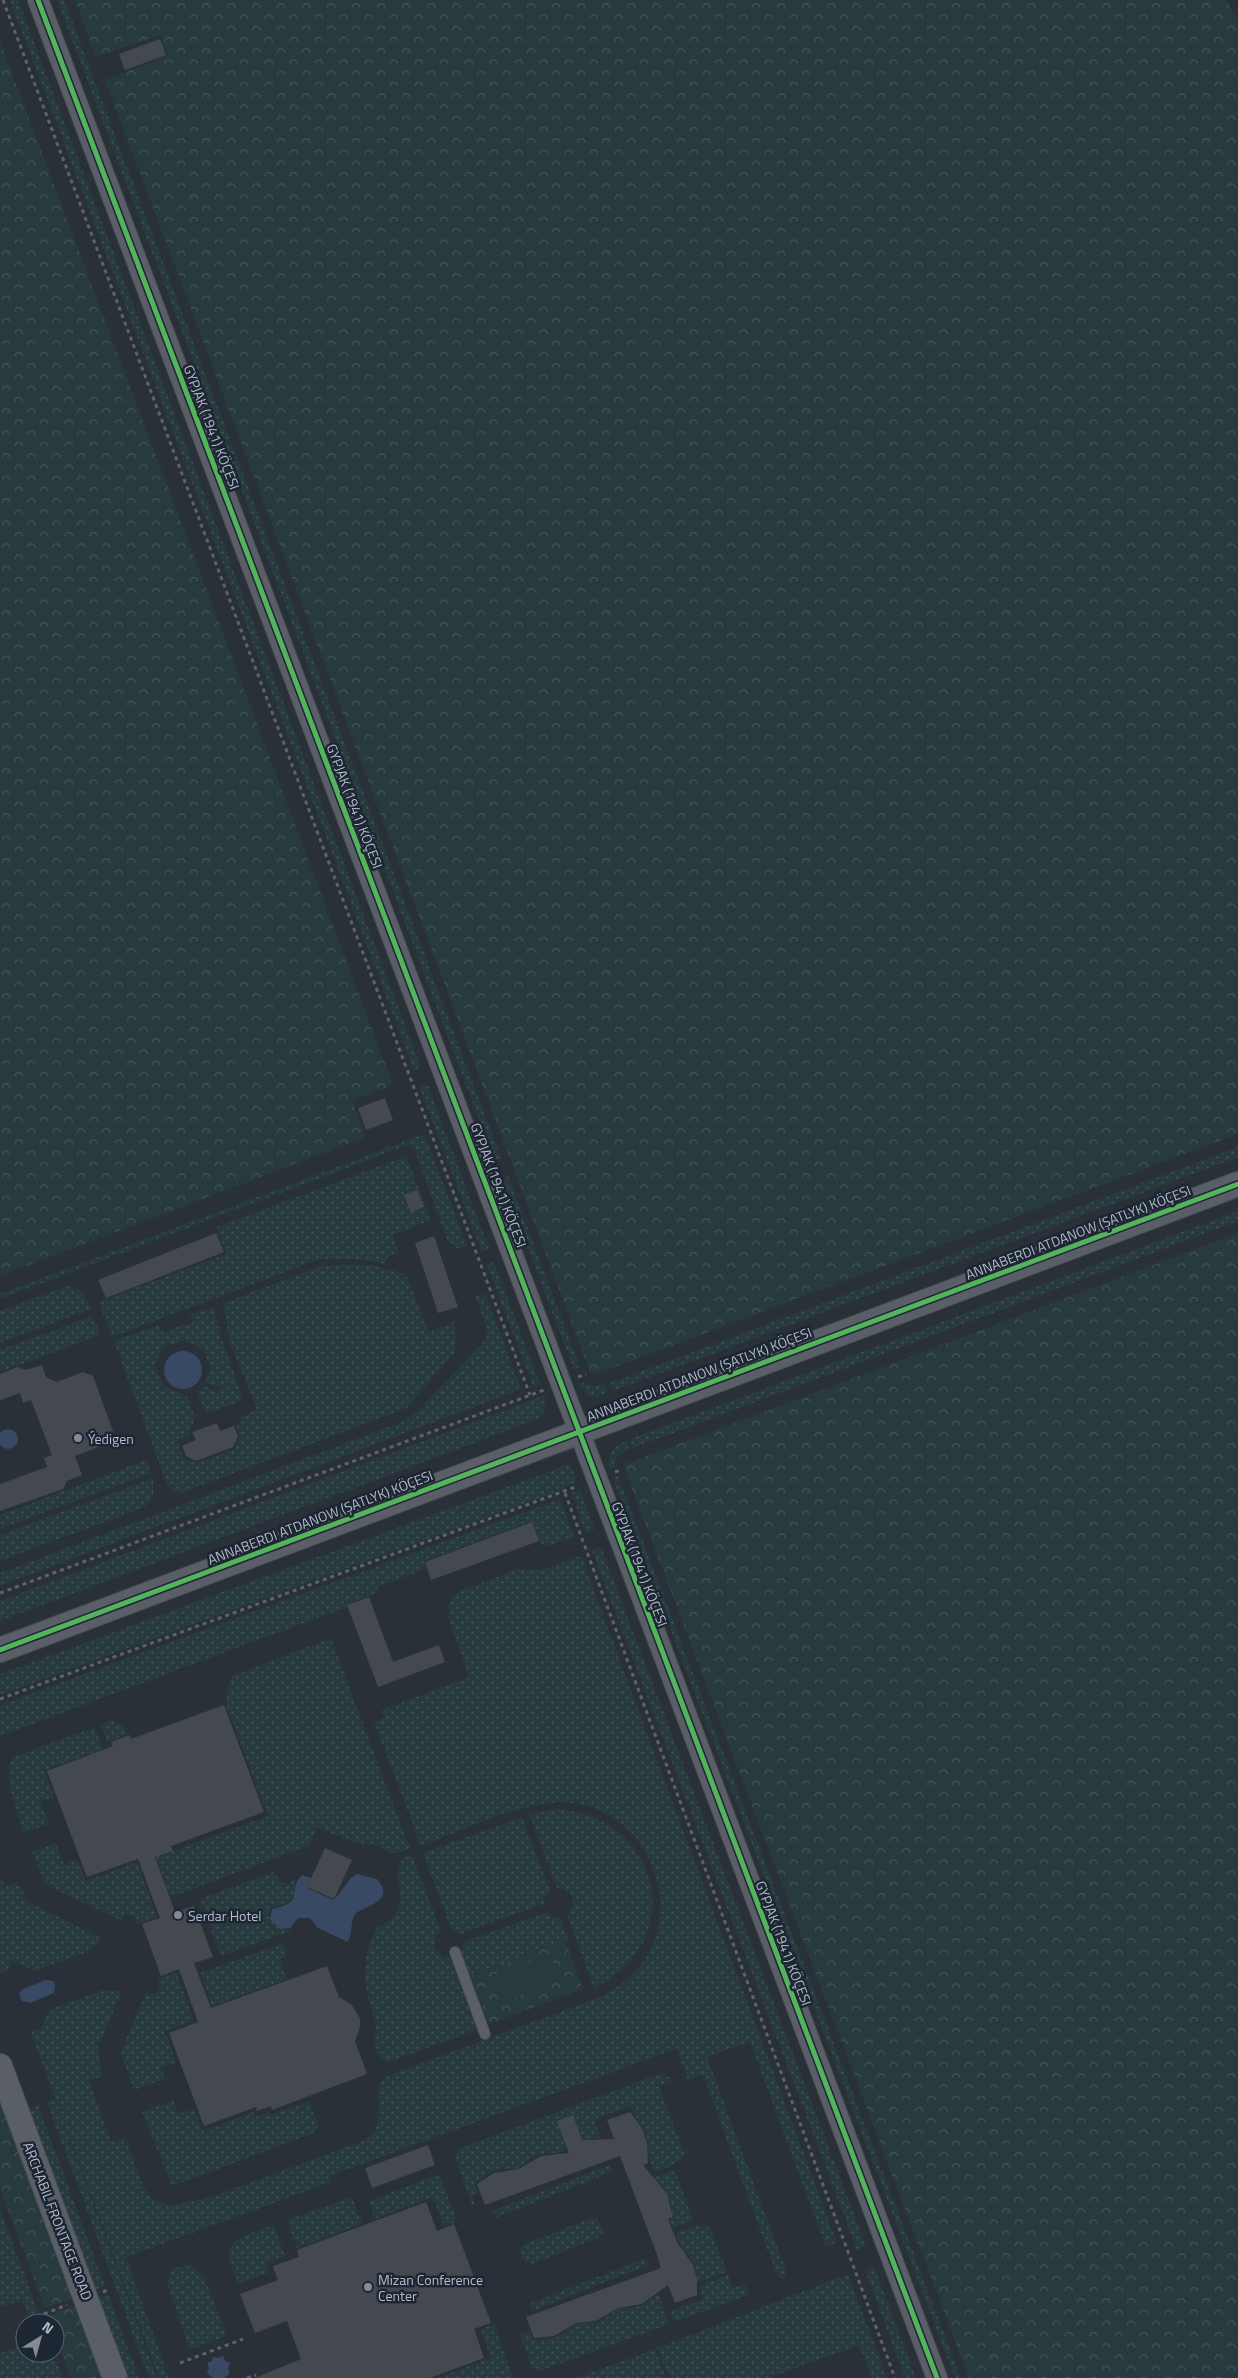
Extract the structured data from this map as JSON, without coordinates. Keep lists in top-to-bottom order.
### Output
{
  "streets": {
    "street": ["GYPJAK (1941) KÖÇESI", "ANNABERDI ATDANOW (ŞATLYK) KÖÇESI", "ARCHABIL FRONTAGE ROAD"]
  },
  "crossings": [
    ["GYPJAK (1941) KÖÇESI", "ANNABERDI ATDANOW (ŞATLYK) KÖÇESI"]
  ],
  "places": ["Ýedigen", "Serdar Hotel", "Mizan Conference Center"],
  "north": "top right"
}
